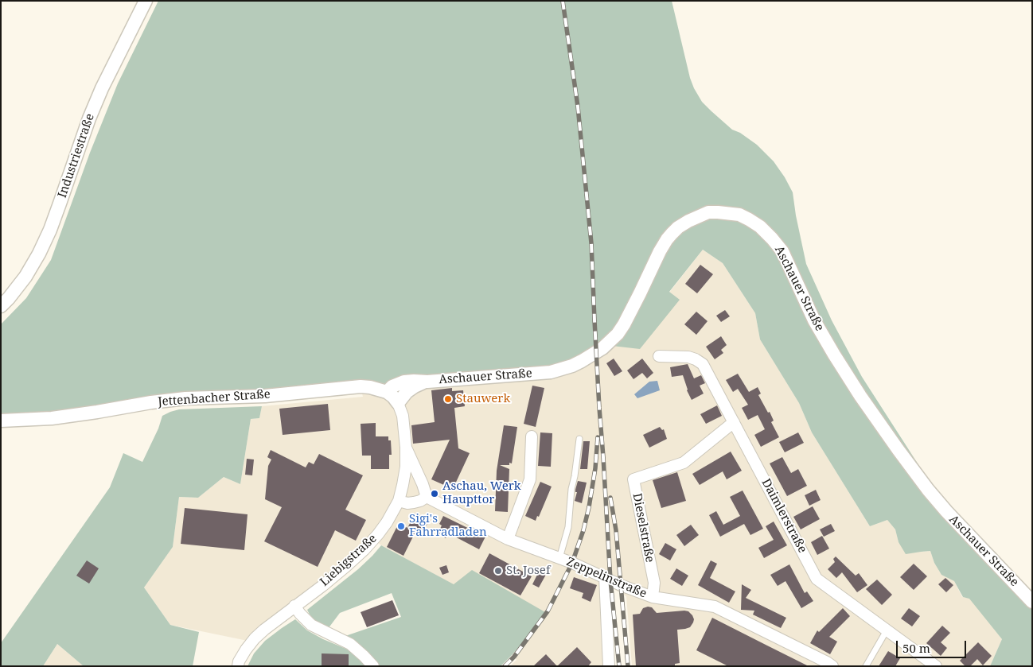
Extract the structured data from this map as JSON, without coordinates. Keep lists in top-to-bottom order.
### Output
{
  "streets": {
    "street": [
      "Industriestraße",
      "Aschauer Straße",
      "Jettenbacher Straße",
      "Daimlerstraße",
      "Dieselstraße",
      "Liebigstraße",
      "Zeppelinstraße"
    ]
  },
  "crossings": [
    ["Aschauer Straße", "Jettenbacher Straße"],
    ["Aschauer Straße", "Liebigstraße"],
    ["Jettenbacher Straße", "Liebigstraße"],
    ["Daimlerstraße", "Dieselstraße"],
    ["Dieselstraße", "Zeppelinstraße"]
  ],
  "places": [
    "Stauwerk",
    "Aschau, Werk Haupttor",
    "Sigi's Fahrradladen",
    "St. Josef"
  ],
  "scale_bar": "50 m"
}
